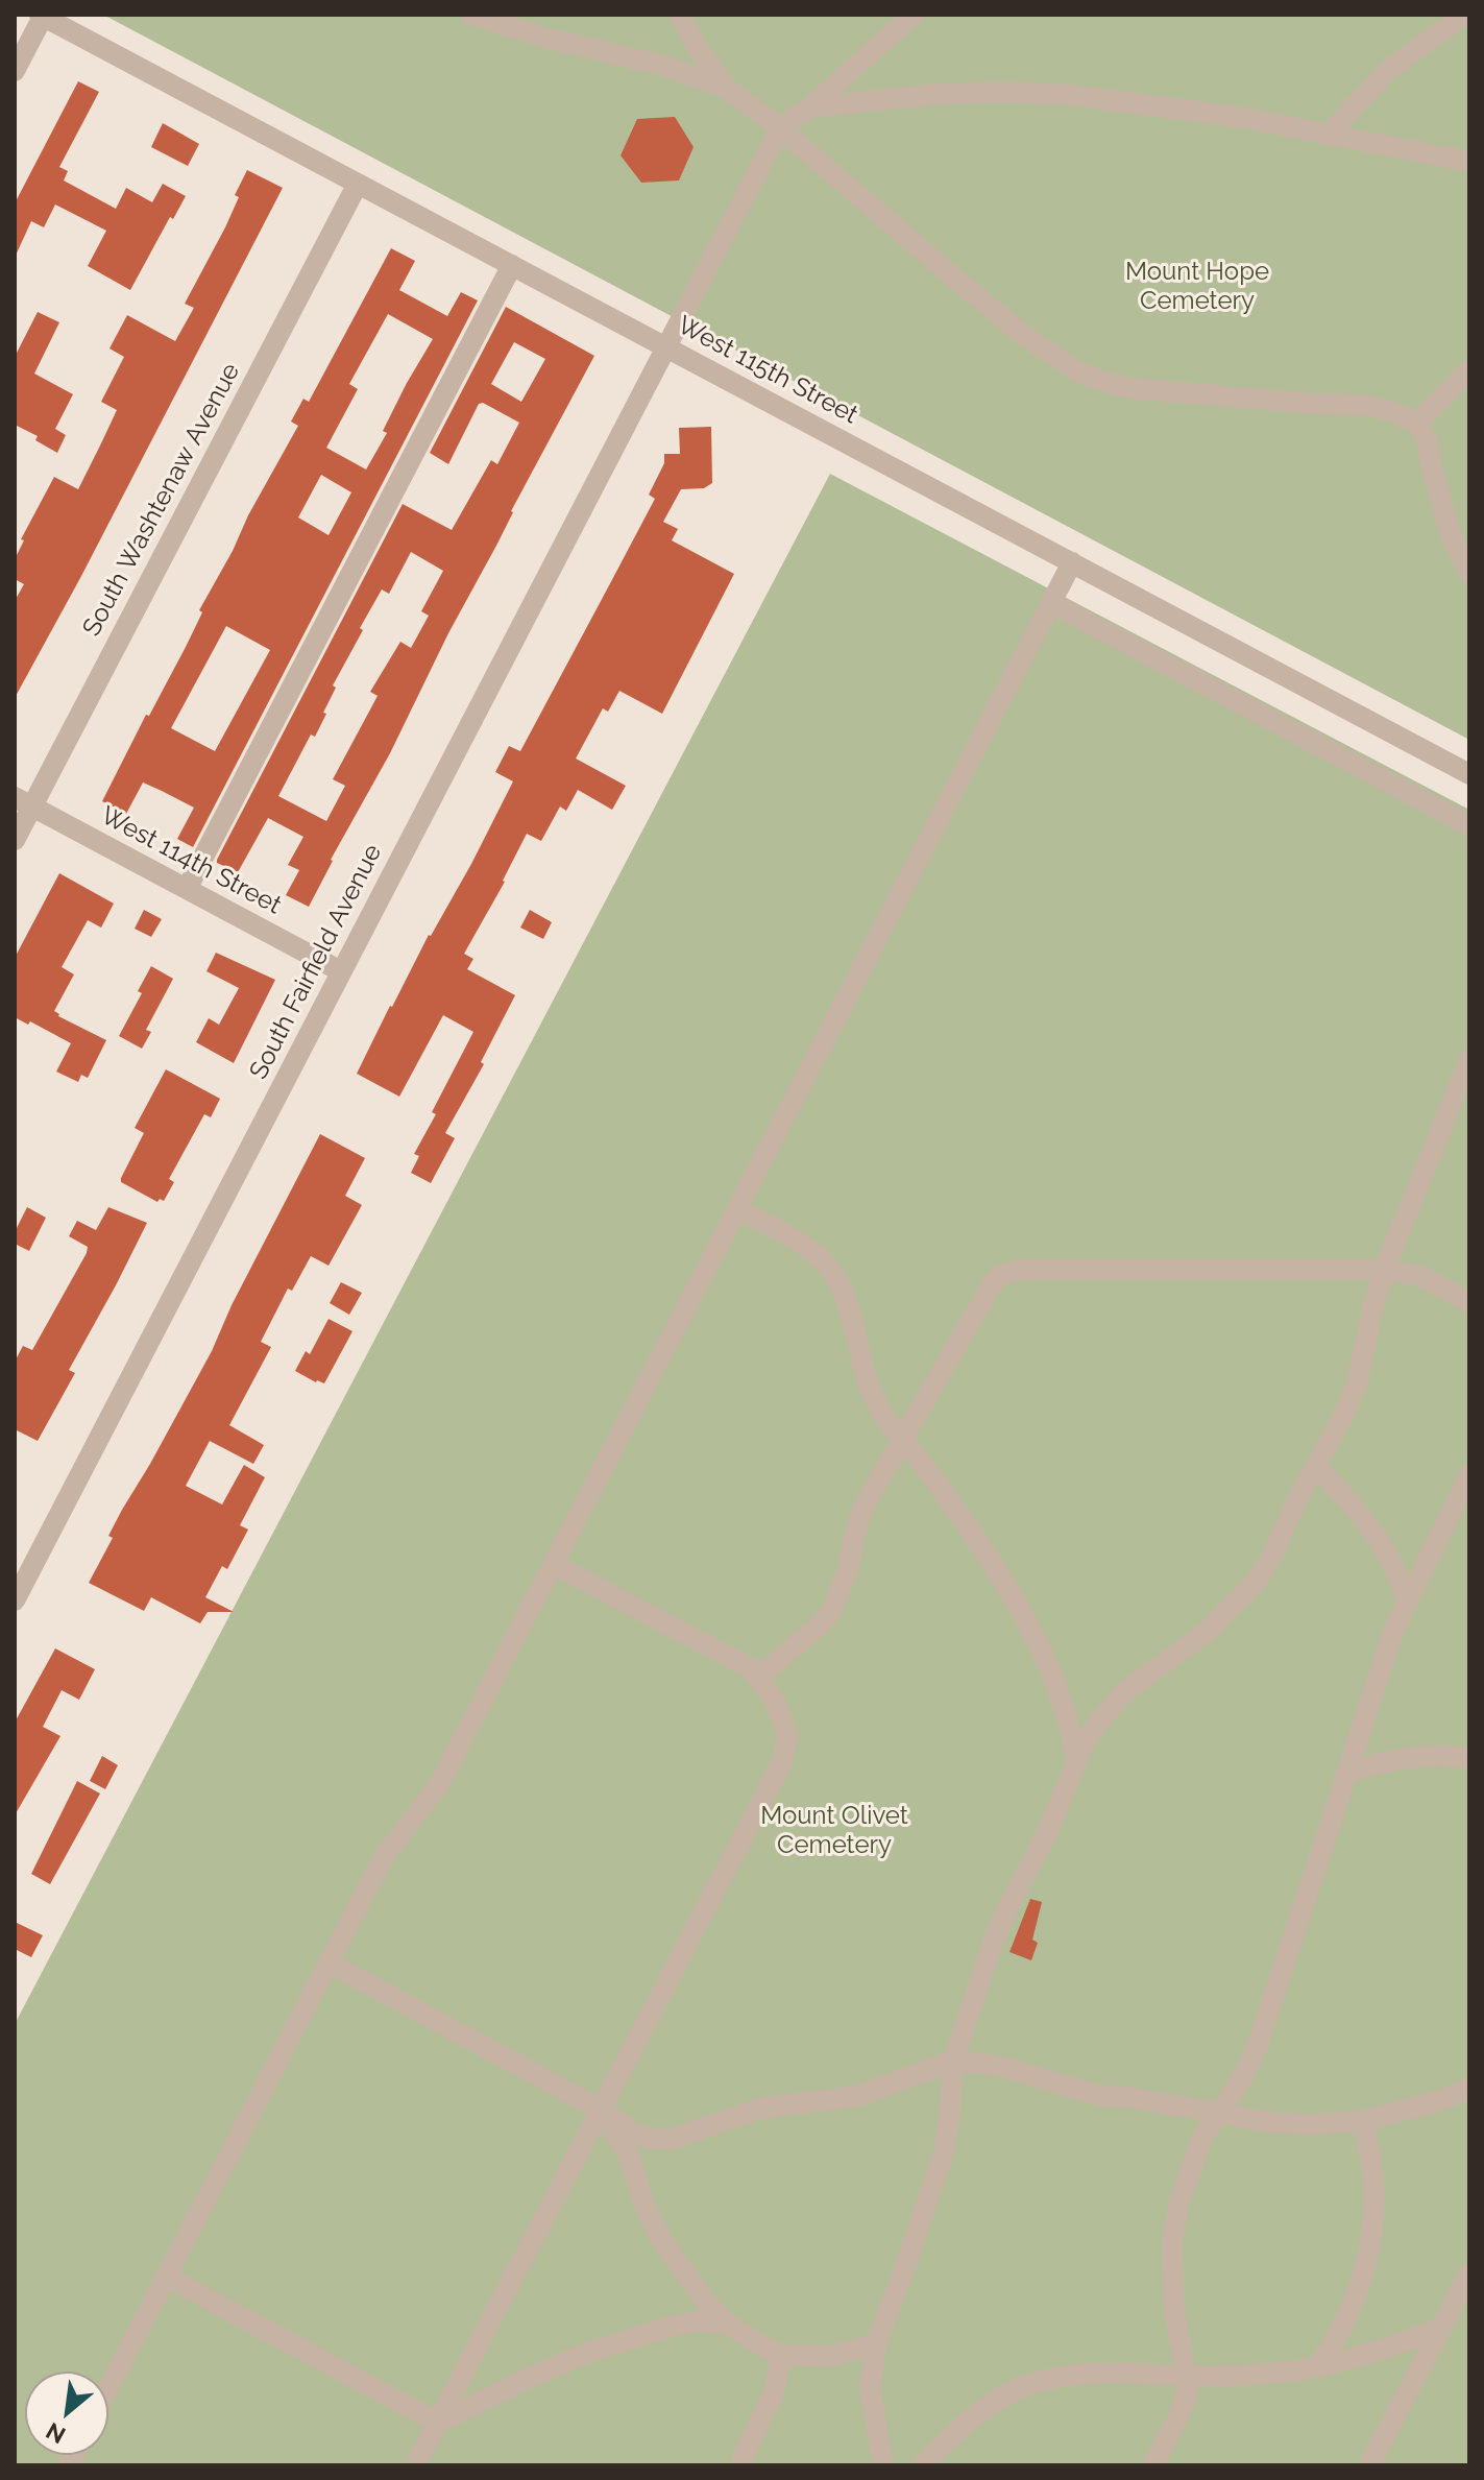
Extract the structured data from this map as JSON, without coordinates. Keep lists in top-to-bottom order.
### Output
{
  "streets": {
    "street": [
      "West 115th Street",
      "South Washtenaw Avenue",
      "West 114th Street",
      "South Fairfield Avenue"
    ]
  },
  "crossings": [
    ["West 115th Street", "South Washtenaw Avenue"],
    ["West 115th Street", "South Fairfield Avenue"],
    ["South Washtenaw Avenue", "West 114th Street"],
    ["West 114th Street", "South Fairfield Avenue"]
  ],
  "parks": ["Mount Hope Cemetery", "Mount Olivet Cemetery"],
  "north": "bottom left"
}
